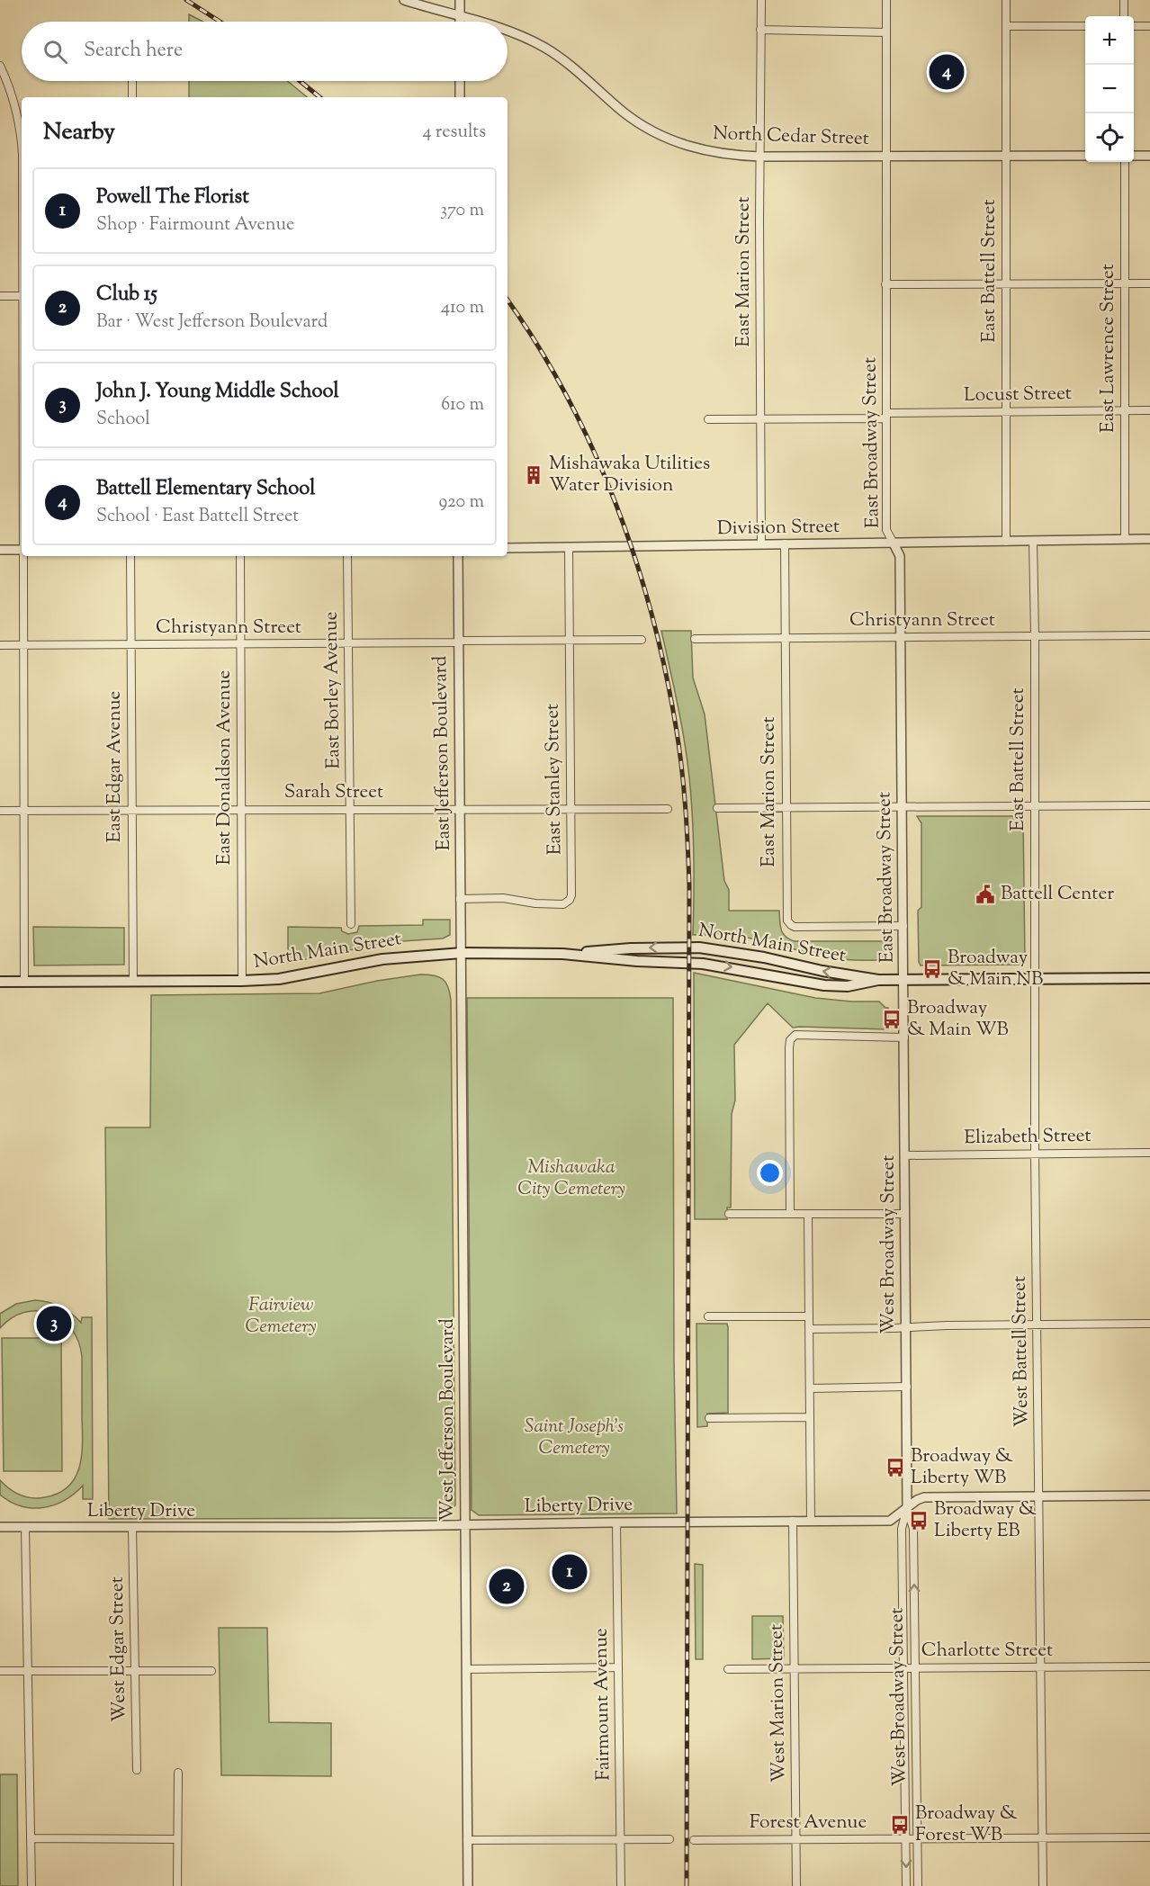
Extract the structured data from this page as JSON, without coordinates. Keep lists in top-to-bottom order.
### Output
{
  "streets": {
    "main road": ["North Main Street"],
    "street": [
      "North Cedar Street",
      "East Battell Street",
      "East Marion Street",
      "East Lawrence Street",
      "Locust Street",
      "East Broadway Street",
      "Division Street",
      "Christyann Street",
      "East Borley Avenue",
      "East Jefferson Boulevard",
      "East Edgar Avenue",
      "East Donaldson Avenue",
      "East Stanley Street",
      "Sarah Street",
      "Elizabeth Street",
      "West Broadway Street",
      "West Battell Street",
      "West Jefferson Boulevard",
      "Liberty Drive",
      "West Edgar Street",
      "Charlotte Street",
      "West Marion Street",
      "Fairmount Avenue",
      "Forest Avenue"
    ]
  },
  "crossings": [
    ["North Cedar Street", "East Battell Street"],
    ["North Cedar Street", "East Marion Street"],
    ["North Cedar Street", "East Broadway Street"],
    ["East Battell Street", "Locust Street"],
    ["East Battell Street", "Division Street"],
    ["East Battell Street", "Christyann Street"],
    ["East Battell Street", "North Main Street"],
    ["East Battell Street", "West Battell Street"],
    ["East Marion Street", "Locust Street"],
    ["East Marion Street", "East Broadway Street"],
    ["East Marion Street", "Division Street"],
    ["East Marion Street", "Christyann Street"],
    ["East Lawrence Street", "Locust Street"],
    ["East Lawrence Street", "Division Street"],
    ["Locust Street", "East Broadway Street"],
    ["East Broadway Street", "Division Street"],
    ["East Broadway Street", "Christyann Street"],
    ["East Broadway Street", "North Main Street"],
    ["East Broadway Street", "West Broadway Street"],
    ["Division Street", "East Stanley Street"],
    ["Christyann Street", "East Borley Avenue"],
    ["Christyann Street", "East Jefferson Boulevard"],
    ["Christyann Street", "East Edgar Avenue"],
    ["Christyann Street", "East Donaldson Avenue"],
    ["Christyann Street", "East Stanley Street"],
    ["East Borley Avenue", "Sarah Street"],
    ["East Jefferson Boulevard", "East Stanley Street"],
    ["East Jefferson Boulevard", "Sarah Street"],
    ["East Jefferson Boulevard", "North Main Street"],
    ["East Jefferson Boulevard", "West Jefferson Boulevard"],
    ["East Edgar Avenue", "Sarah Street"],
    ["East Edgar Avenue", "North Main Street"],
    ["East Donaldson Avenue", "Sarah Street"],
    ["East Donaldson Avenue", "North Main Street"],
    ["East Stanley Street", "Sarah Street"],
    ["North Main Street", "West Broadway Street"],
    ["North Main Street", "West Battell Street"],
    ["North Main Street", "West Jefferson Boulevard"],
    ["Elizabeth Street", "West Broadway Street"],
    ["Elizabeth Street", "West Battell Street"],
    ["West Broadway Street", "Liberty Drive"],
    ["West Broadway Street", "Charlotte Street"],
    ["West Broadway Street", "Forest Avenue"],
    ["West Battell Street", "Liberty Drive"],
    ["West Battell Street", "Charlotte Street"],
    ["West Battell Street", "Forest Avenue"],
    ["West Jefferson Boulevard", "Liberty Drive"],
    ["Liberty Drive", "West Edgar Street"],
    ["Liberty Drive", "West Marion Street"],
    ["Liberty Drive", "Fairmount Avenue"],
    ["Charlotte Street", "West Marion Street"],
    ["West Marion Street", "Forest Avenue"]
  ],
  "parks": ["Mishawaka City Cemetery", "Fairview Cemetery", "Saint Joseph's Cemetery"],
  "places": {
    "building": ["Mishawaka Utilities Water Division"],
    "public building": ["Battell Center"],
    "bus stop": [
      "Broadway & Main NB",
      "Broadway & Main WB",
      "Broadway & Liberty WB",
      "Broadway & Liberty EB",
      "Broadway & Forest WB"
    ]
  },
  "page": {
    "map_buttons": ["+", "−"],
    "search": "Search here",
    "pins": [
      "4",
      "3",
      "1",
      "2"
    ],
    "heading": ["Nearby", "4 results"],
    "list": [
      {
        "mark": "1",
        "name": "Powell The Florist",
        "note": "Shop · Fairmount Avenue",
        "value": "370 m"
      },
      {
        "mark": "2",
        "name": "Club 15",
        "note": "Bar · West Jefferson Boulevard",
        "value": "410 m"
      },
      {
        "mark": "3",
        "name": "John J. Young Middle School",
        "note": "School",
        "value": "610 m"
      },
      {
        "mark": "4",
        "name": "Battell Elementary School",
        "note": "School · East Battell Street",
        "value": "920 m"
      }
    ]
  }
}
